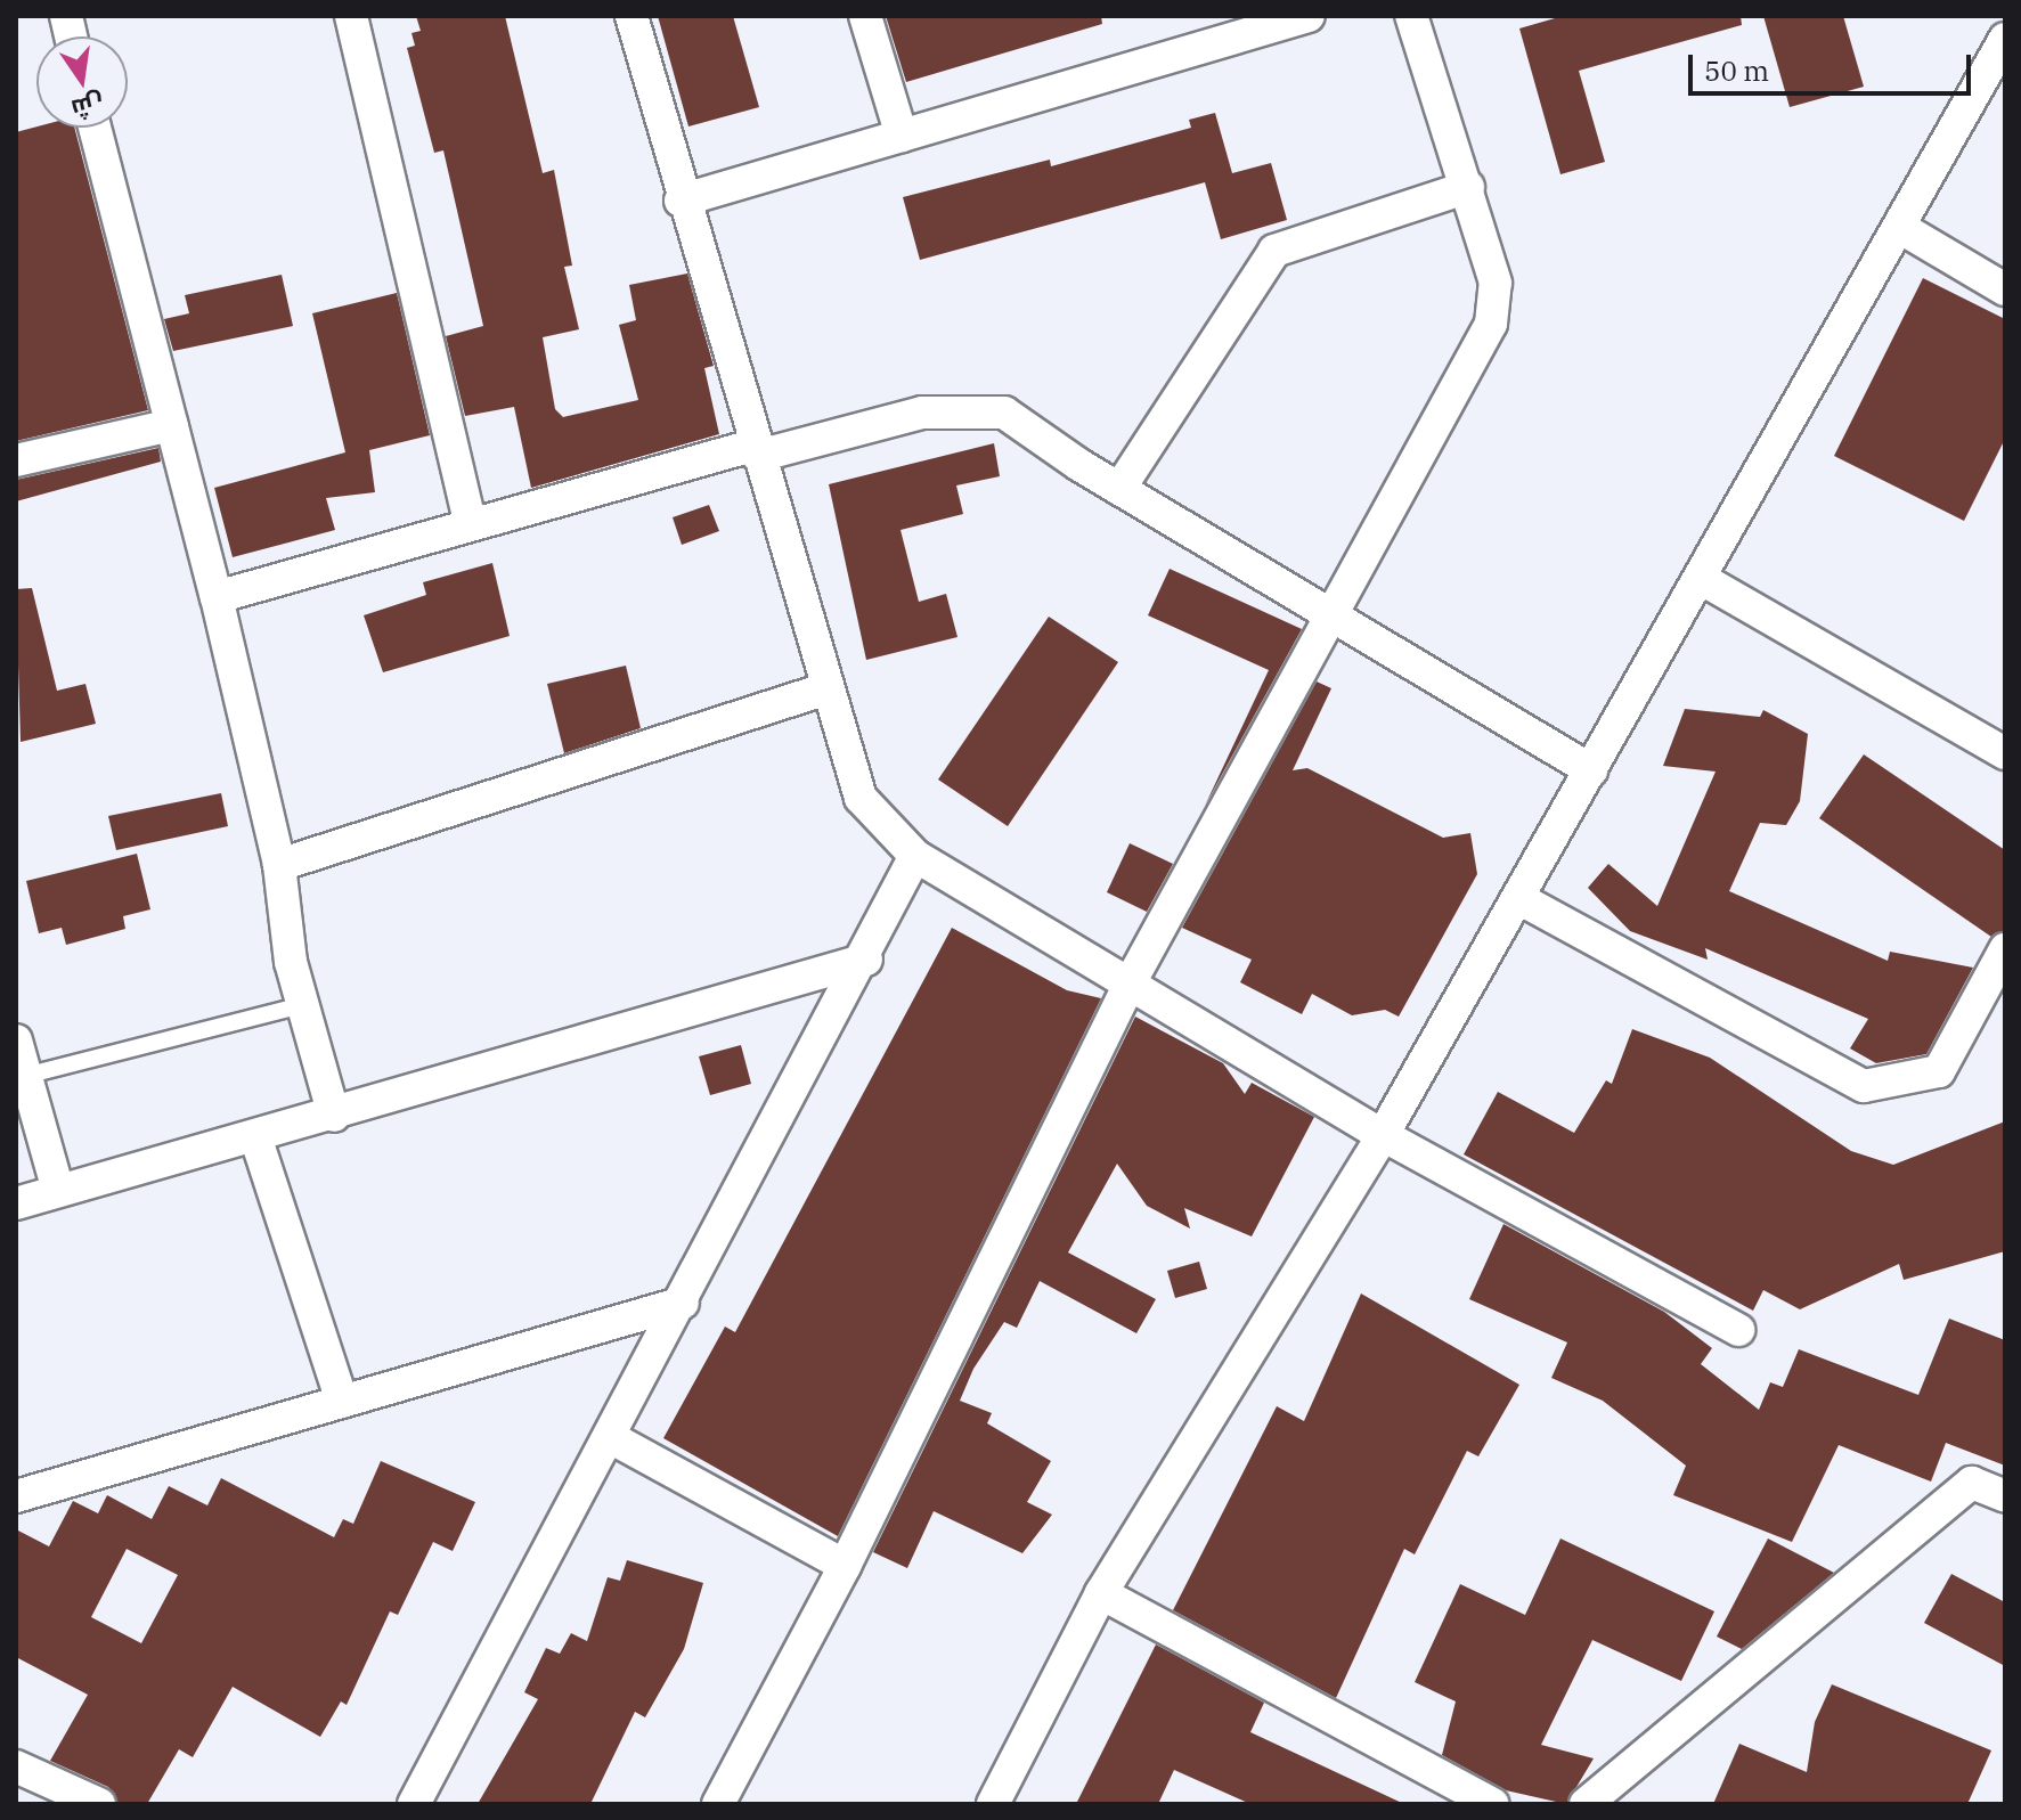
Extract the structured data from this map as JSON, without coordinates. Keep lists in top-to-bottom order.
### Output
{
  "scale_bar": "50 m",
  "north": "bottom"
}
